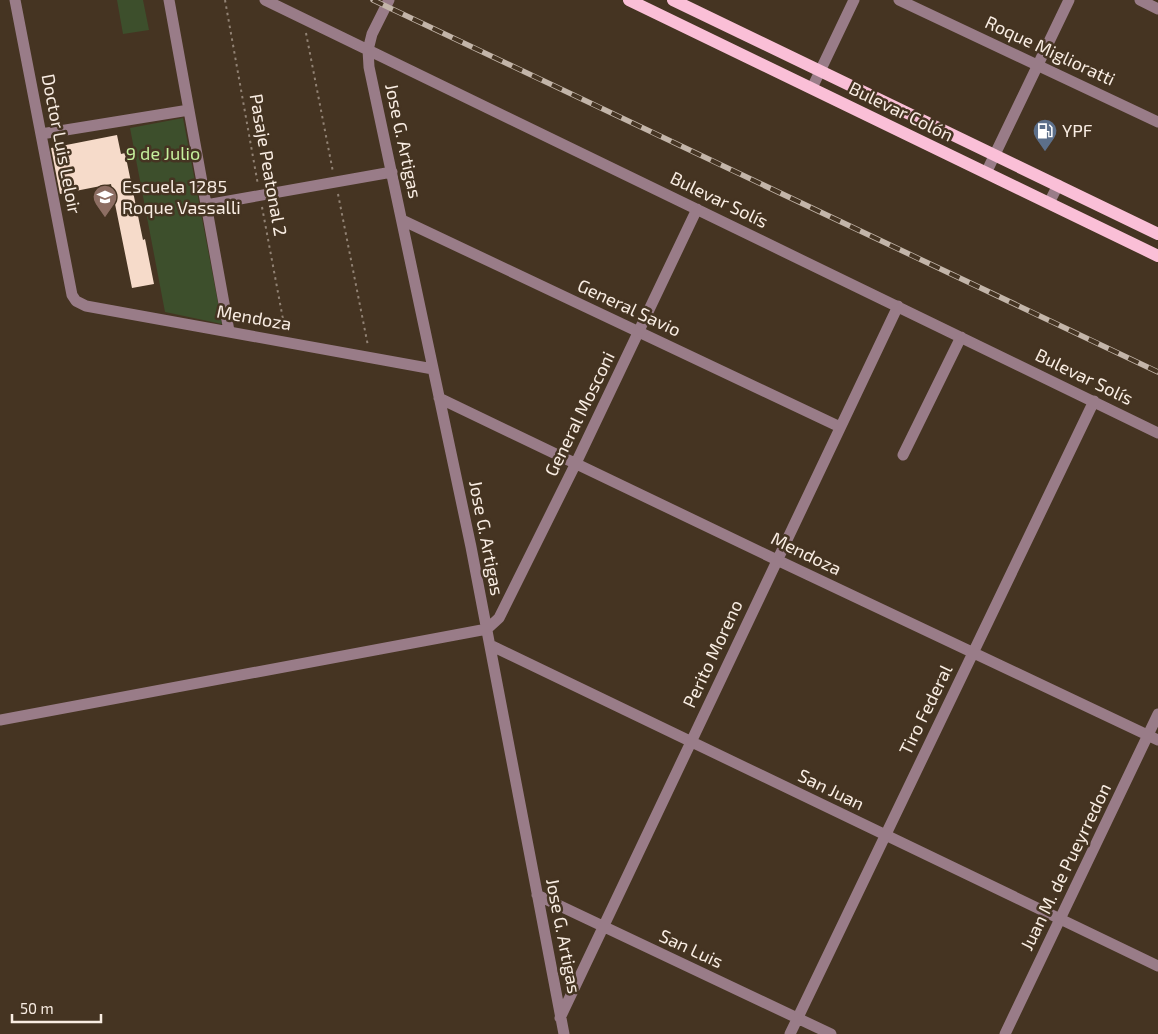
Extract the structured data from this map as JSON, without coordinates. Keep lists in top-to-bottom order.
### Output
{
  "streets": {
    "main road": ["Bulevar Colón"],
    "street": [
      "Roque Miglioratti",
      "Jose G. Artigas",
      "Doctor Luis Leloir",
      "Bulevar Solís",
      "General Savio",
      "Mendoza",
      "General Mosconi",
      "Perito Moreno",
      "Tiro Federal",
      "San Juan",
      "Juan M. de Pueyrredon",
      "San Luis"
    ],
    "path": ["Pasaje Peatonal 2"]
  },
  "crossings": [
    ["Jose G. Artigas", "Bulevar Solís"],
    ["Jose G. Artigas", "General Savio"],
    ["Jose G. Artigas", "Mendoza"],
    ["Jose G. Artigas", "General Mosconi"],
    ["Jose G. Artigas", "Perito Moreno"],
    ["Jose G. Artigas", "San Juan"],
    ["Jose G. Artigas", "San Luis"],
    ["Doctor Luis Leloir", "Mendoza"],
    ["Bulevar Solís", "General Mosconi"],
    ["Bulevar Solís", "Perito Moreno"],
    ["Bulevar Solís", "Tiro Federal"],
    ["General Savio", "General Mosconi"],
    ["General Savio", "Perito Moreno"],
    ["Mendoza", "General Mosconi"],
    ["Mendoza", "Perito Moreno"],
    ["Mendoza", "Tiro Federal"],
    ["Mendoza", "Juan M. de Pueyrredon"],
    ["Perito Moreno", "San Juan"],
    ["Perito Moreno", "San Luis"],
    ["Tiro Federal", "San Juan"],
    ["Tiro Federal", "San Luis"],
    ["San Juan", "Juan M. de Pueyrredon"]
  ],
  "parks": ["9 de Julio"],
  "places": {
    "fuel station": ["YPF"],
    "school or university": ["Escuela 1285 Roque Vassalli"]
  },
  "scale_bar": "50 m"
}
